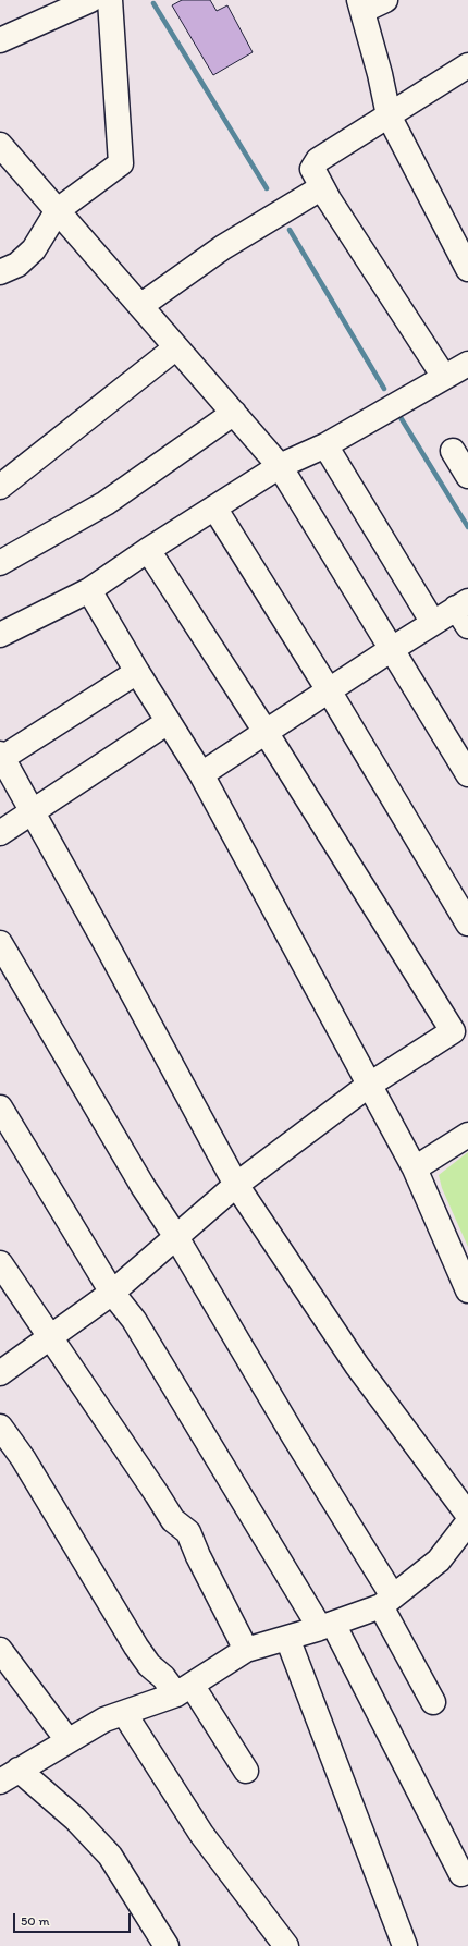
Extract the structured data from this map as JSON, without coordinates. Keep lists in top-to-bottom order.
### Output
{
  "scale_bar": "50 m"
}
